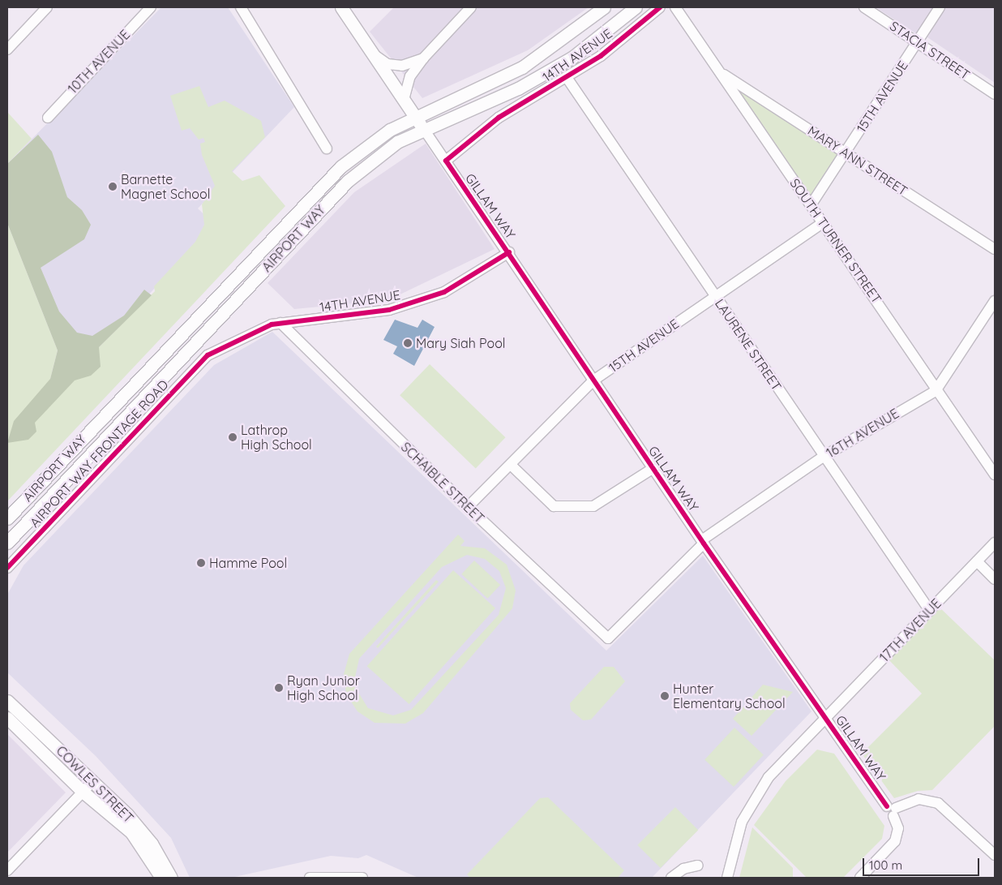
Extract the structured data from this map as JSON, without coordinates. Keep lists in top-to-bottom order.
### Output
{
  "streets": {
    "main road": ["AIRPORT WAY", "COWLES STREET"],
    "street": [
      "STACIA STREET",
      "14TH AVENUE",
      "10TH AVENUE",
      "15TH AVENUE",
      "MARY ANN STREET",
      "GILLAM WAY",
      "SOUTH TURNER STREET",
      "LAURENE STREET",
      "16TH AVENUE",
      "AIRPORT WAY FRONTAGE ROAD",
      "SCHAIBLE STREET",
      "17TH AVENUE"
    ]
  },
  "crossings": [
    ["STACIA STREET", "15TH AVENUE"],
    ["14TH AVENUE", "GILLAM WAY"],
    ["14TH AVENUE", "LAURENE STREET"],
    ["14TH AVENUE", "AIRPORT WAY FRONTAGE ROAD"],
    ["14TH AVENUE", "SCHAIBLE STREET"],
    ["15TH AVENUE", "MARY ANN STREET"],
    ["15TH AVENUE", "GILLAM WAY"],
    ["15TH AVENUE", "SOUTH TURNER STREET"],
    ["15TH AVENUE", "LAURENE STREET"],
    ["15TH AVENUE", "SCHAIBLE STREET"],
    ["MARY ANN STREET", "SOUTH TURNER STREET"],
    ["GILLAM WAY", "AIRPORT WAY"],
    ["GILLAM WAY", "16TH AVENUE"],
    ["GILLAM WAY", "17TH AVENUE"],
    ["SOUTH TURNER STREET", "16TH AVENUE"],
    ["LAURENE STREET", "16TH AVENUE"],
    ["LAURENE STREET", "17TH AVENUE"],
    ["16TH AVENUE", "SCHAIBLE STREET"]
  ],
  "places": [
    "Barnette Magnet School",
    "Mary Siah Pool",
    "Lathrop High School",
    "Hamme Pool",
    "Ryan Junior High School",
    "Hunter Elementary School"
  ],
  "scale_bar": "100 m"
}
